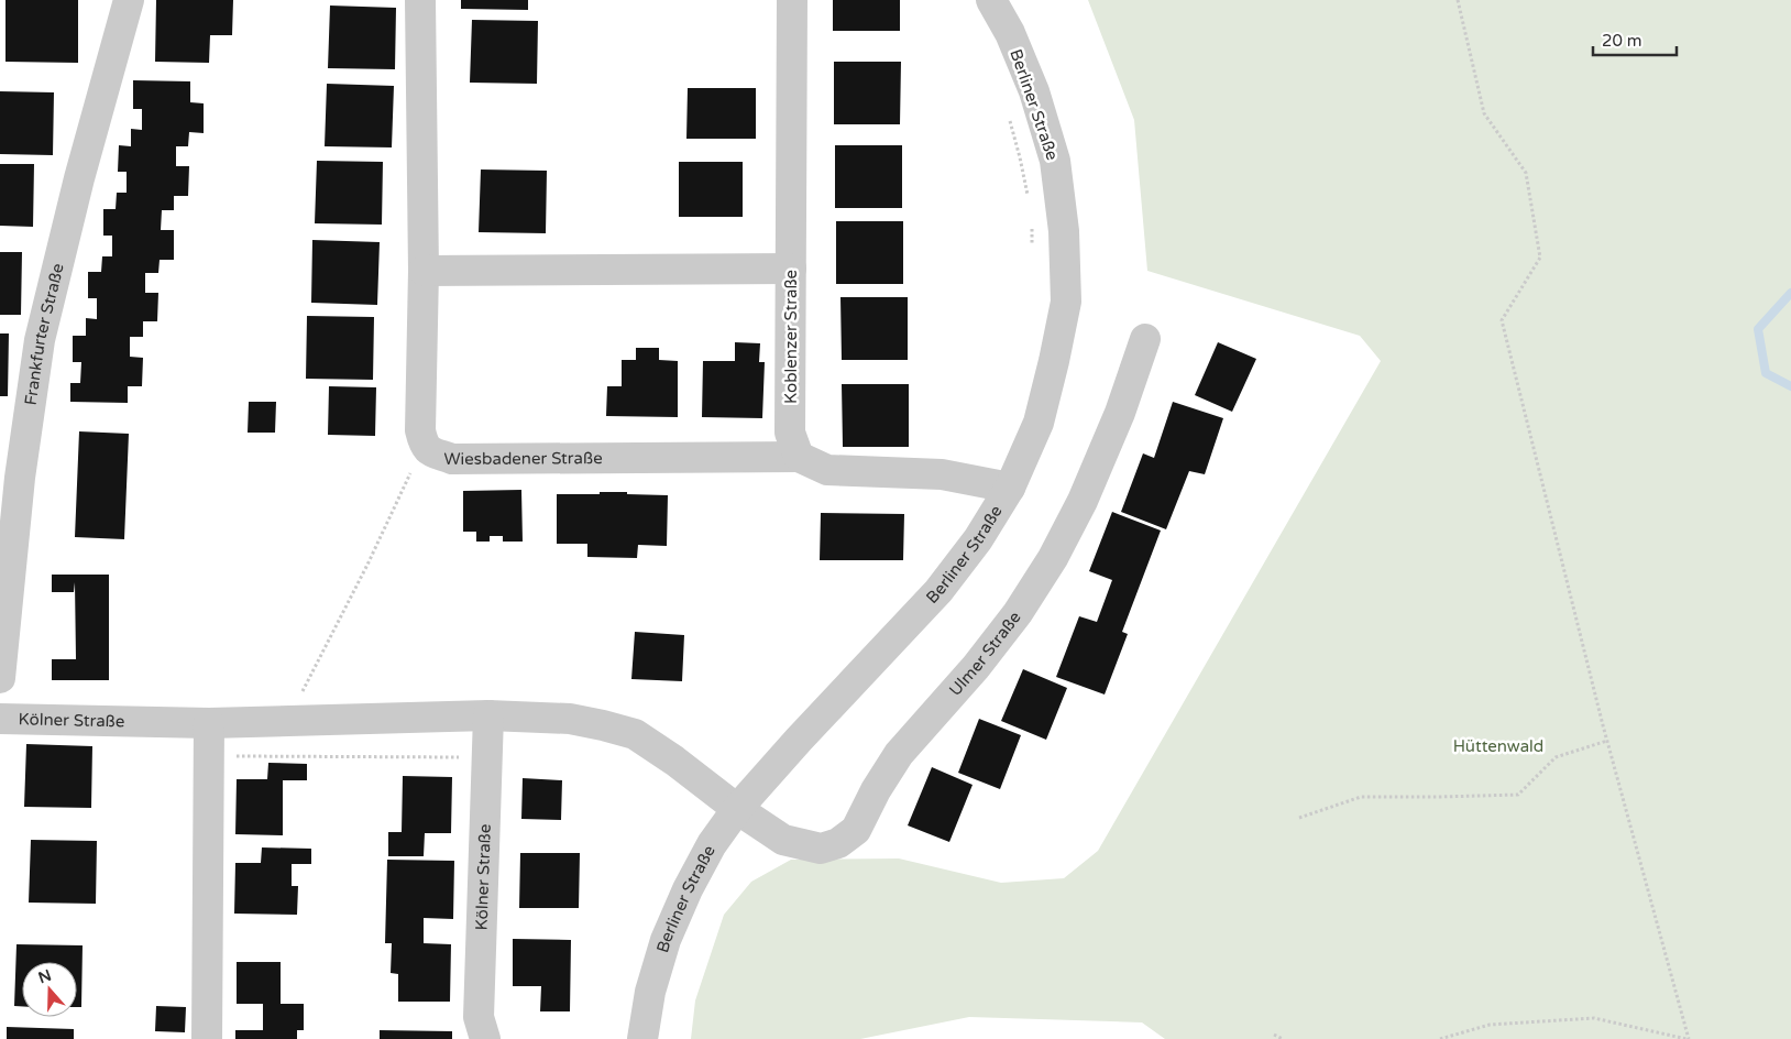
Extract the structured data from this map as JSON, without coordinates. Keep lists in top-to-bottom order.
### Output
{
  "streets": {
    "street": [
      "Berliner Straße",
      "Frankfurter Straße",
      "Koblenzer Straße",
      "Wiesbadener Straße",
      "Ulmer Straße",
      "Kölner Straße"
    ]
  },
  "crossings": [
    ["Berliner Straße", "Ulmer Straße"],
    ["Berliner Straße", "Kölner Straße"],
    ["Koblenzer Straße", "Wiesbadener Straße"],
    ["Ulmer Straße", "Kölner Straße"]
  ],
  "parks": ["Hüttenwald"],
  "scale_bar": "20 m",
  "north": "top"
}
